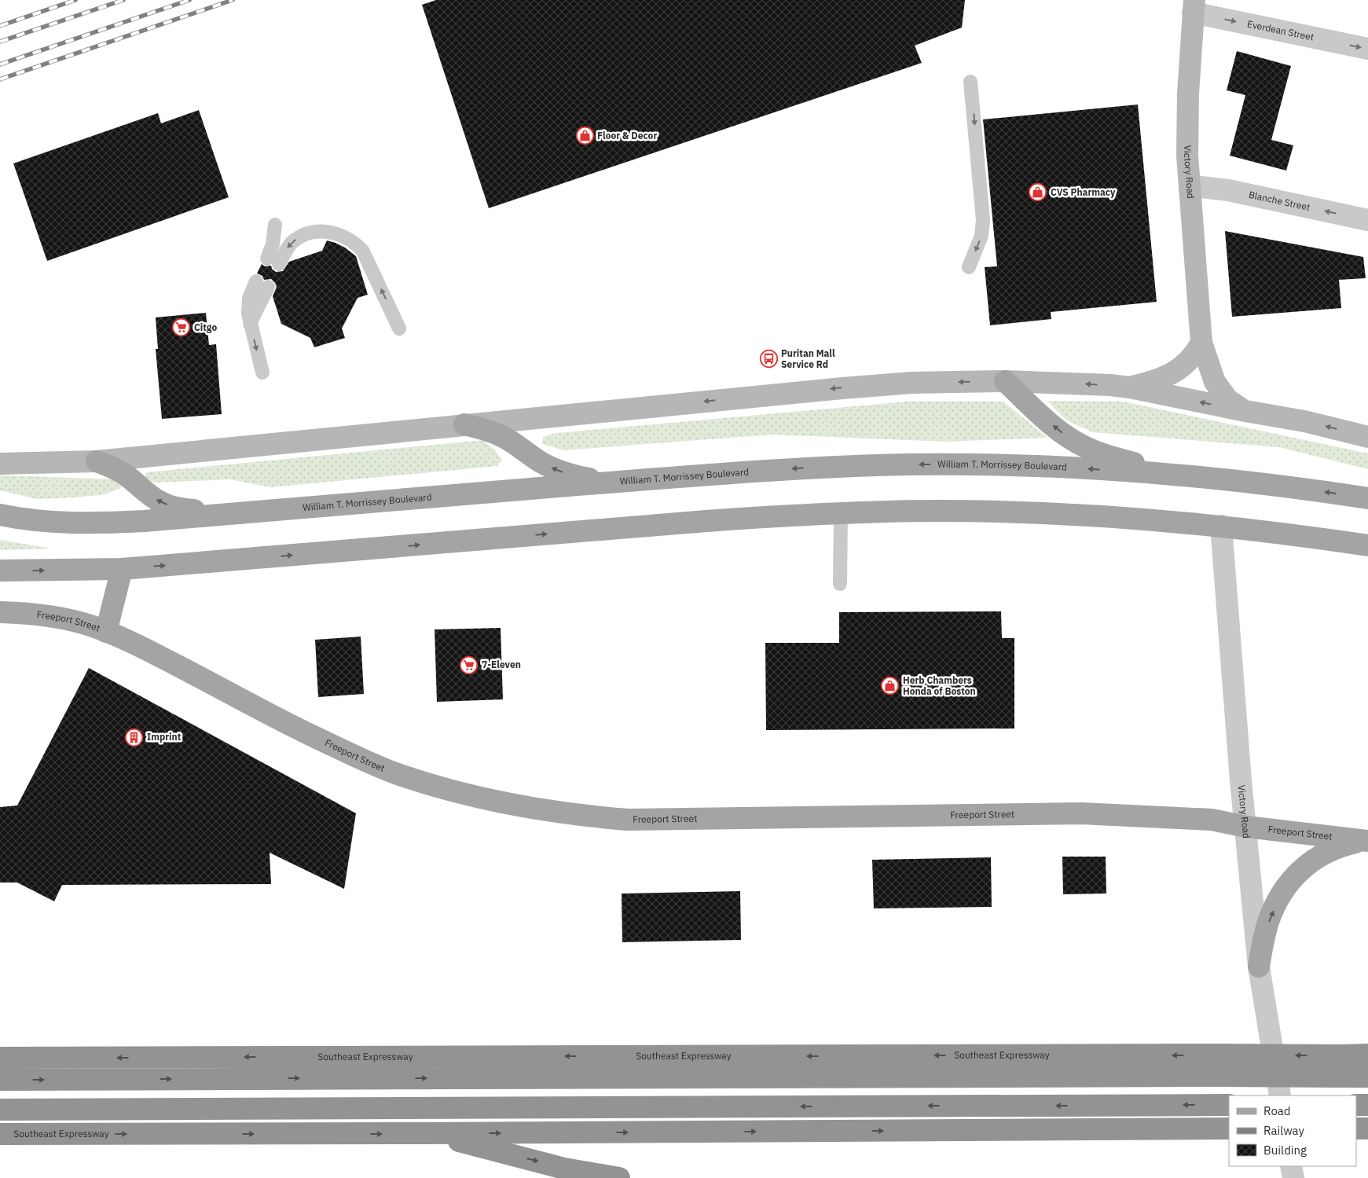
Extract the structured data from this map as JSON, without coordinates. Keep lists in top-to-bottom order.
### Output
{
  "streets": {
    "highway": ["Southeast Expressway"],
    "main road": ["Victory Road", "William T. Morrissey Boulevard", "Freeport Street"],
    "street": ["Everdean Street", "Blanche Street"]
  },
  "crossings": [
    ["Everdean Street", "Victory Road"],
    ["Victory Road", "Blanche Street"],
    ["Victory Road", "Freeport Street"]
  ],
  "one_way": ["Everdean Street", "Blanche Street"],
  "places": {
    "shop": ["Floor & Decor", "CVS Pharmacy", "Herb Chambers Honda of Boston"],
    "supermarket": ["Citgo", "7-Eleven"],
    "bus stop": ["Puritan Mall Service Rd"],
    "building": ["Imprint"]
  },
  "legend": ["Road", "Railway", "Building"]
}
